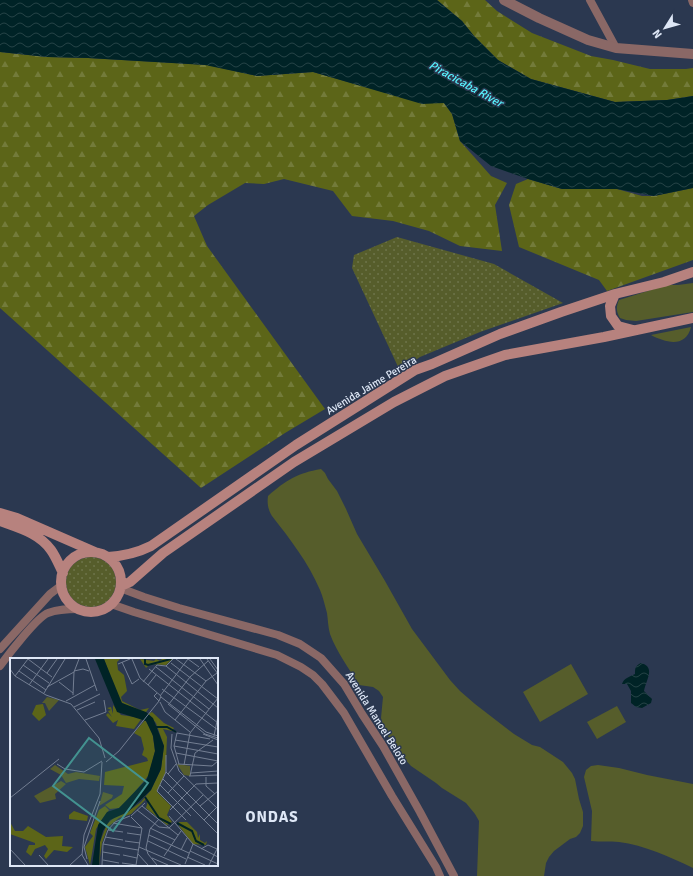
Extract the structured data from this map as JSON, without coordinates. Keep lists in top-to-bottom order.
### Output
{
  "streets": {
    "main road": ["Avenida Jaime Pereira"],
    "street": ["Avenida Manoel Beloto"]
  },
  "crossings": [
    ["Avenida Jaime Pereira", "Avenida Manoel Beloto"]
  ],
  "districts": ["ONDAS"],
  "water": ["Piracicaba River"],
  "north": "bottom left"
}
